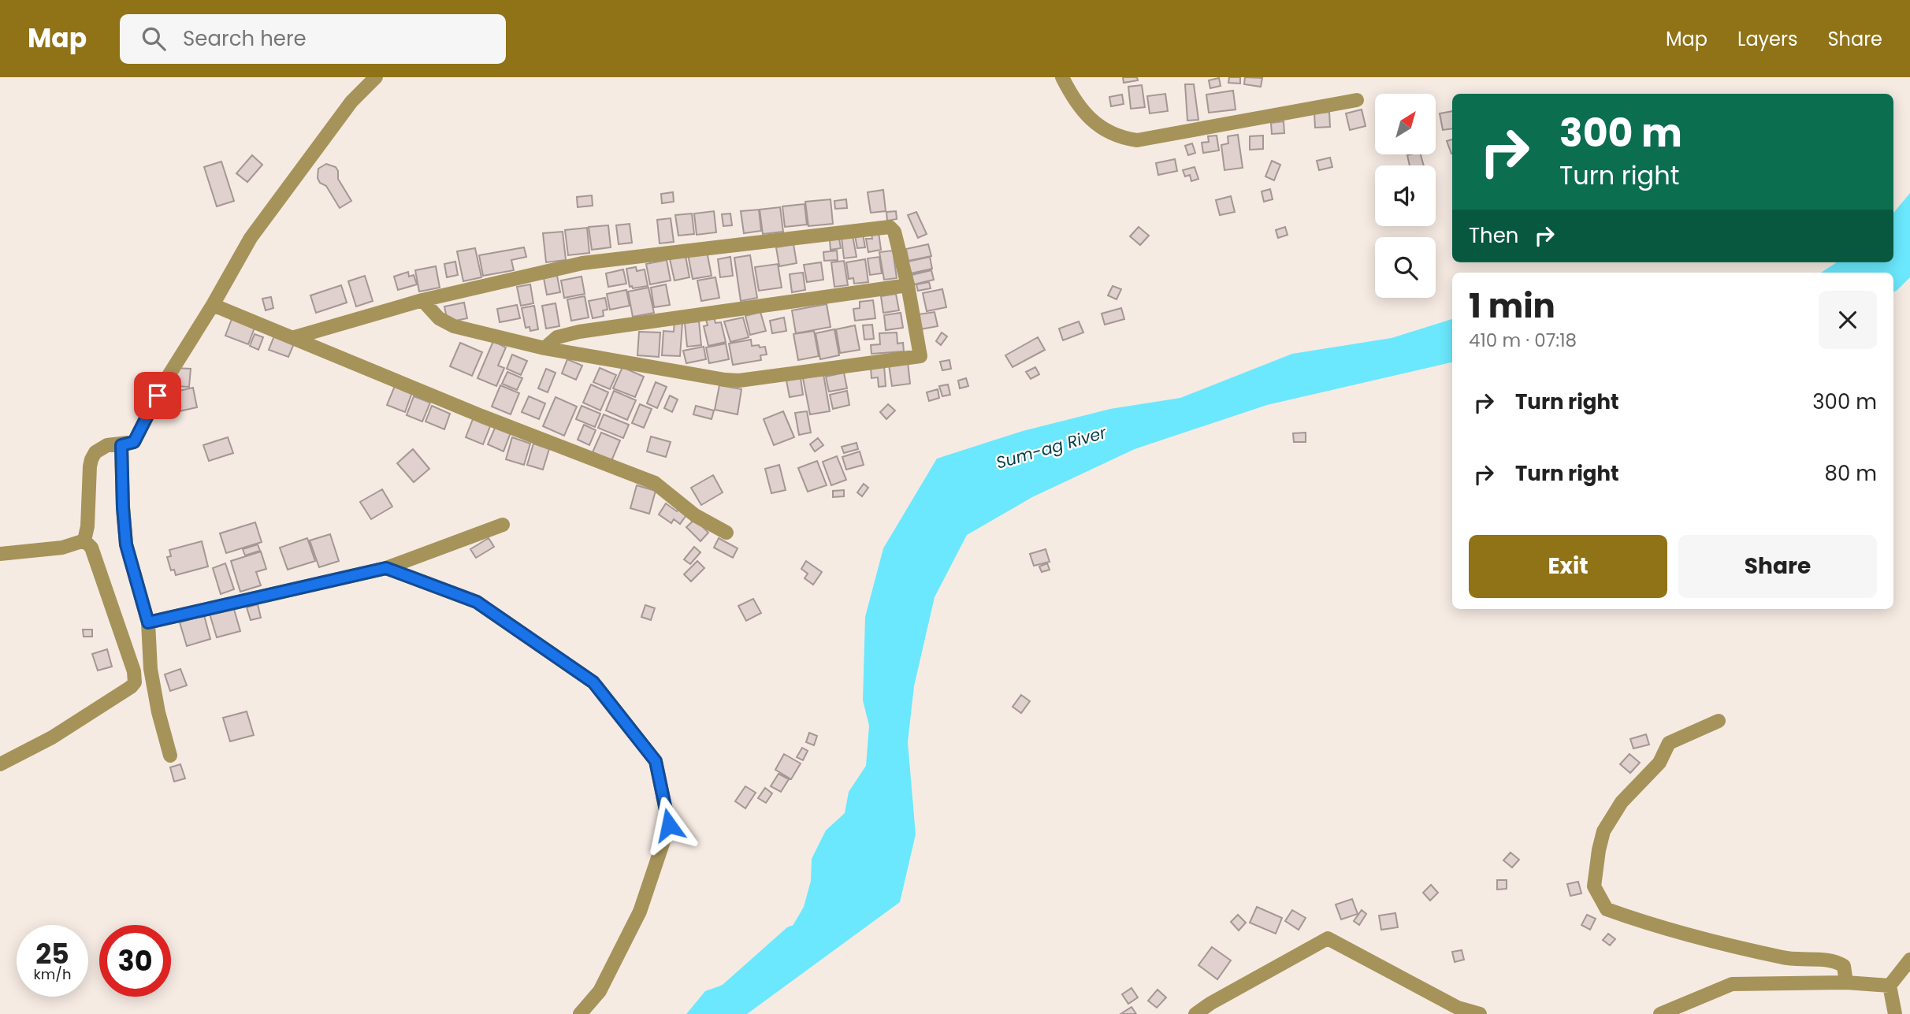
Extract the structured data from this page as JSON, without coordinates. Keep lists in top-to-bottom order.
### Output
{
  "water": ["Sum-ag River"],
  "north": "top right",
  "page": {
    "header": "Map",
    "search": "Search here",
    "nav": ["Map", "Layers", "Share"],
    "turn": ["300 m", "Turn right"],
    "then": "Then",
    "heading": ["1 min", "410 m · 07:18"],
    "list": [
      {
        "name": "Turn right",
        "value": "300 m"
      },
      {
        "name": "Turn right",
        "value": "80 m"
      }
    ],
    "buttons": ["Exit", "Share"],
    "speed": "25 km/h",
    "limit": "30"
  }
}
